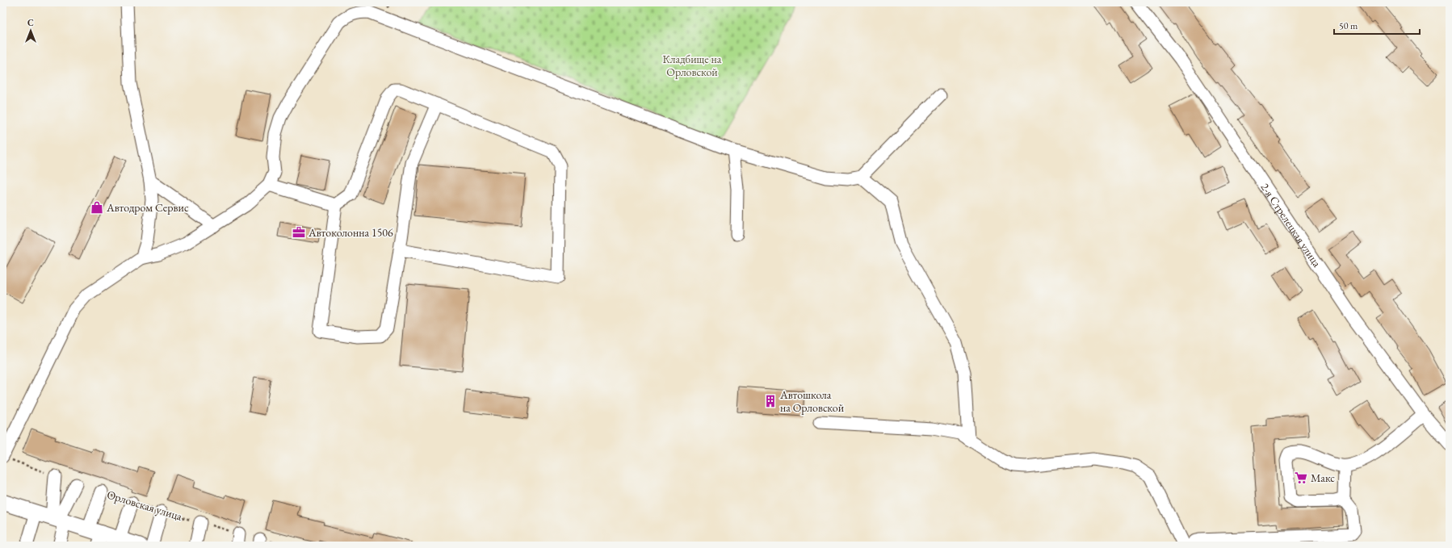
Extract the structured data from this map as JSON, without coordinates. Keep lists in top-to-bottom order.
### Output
{
  "streets": {
    "street": ["2-я Стрелецкая улица"],
    "path": ["Орловская улица"]
  },
  "parks": ["Кладбище на Орловской"],
  "places": {
    "shop": ["Автодром Сервис"],
    "office": ["Автоколонна 1506"],
    "building": ["Автошкола на Орловской"],
    "supermarket": ["Макс"]
  },
  "scale_bar": "50 m",
  "north": "top"
}
